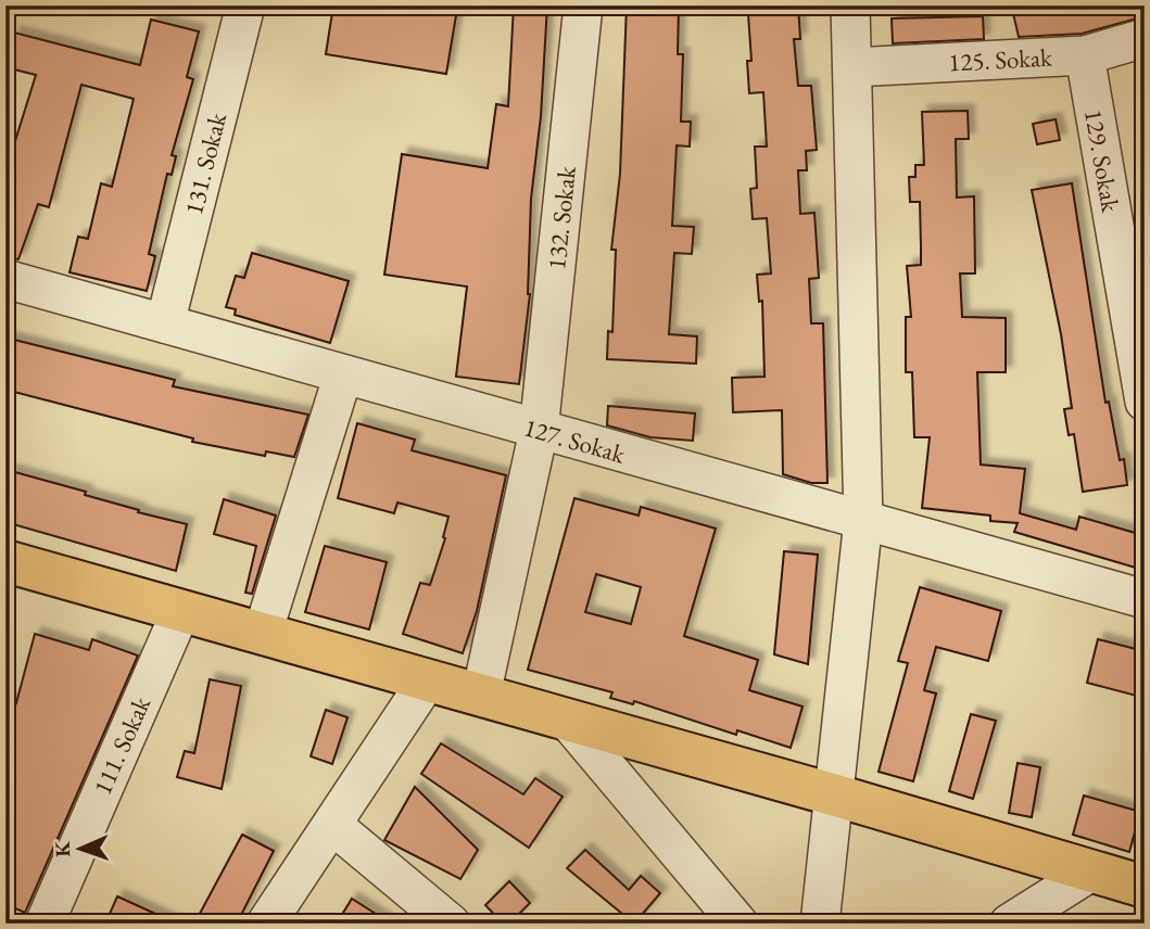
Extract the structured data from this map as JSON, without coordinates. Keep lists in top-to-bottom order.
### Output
{
  "streets": {
    "street": [
      "125. Sokak",
      "129. Sokak",
      "131. Sokak",
      "132. Sokak",
      "127. Sokak",
      "111. Sokak"
    ]
  },
  "crossings": [
    ["125. Sokak", "129. Sokak"],
    ["131. Sokak", "127. Sokak"],
    ["132. Sokak", "127. Sokak"]
  ],
  "north": "left"
}
